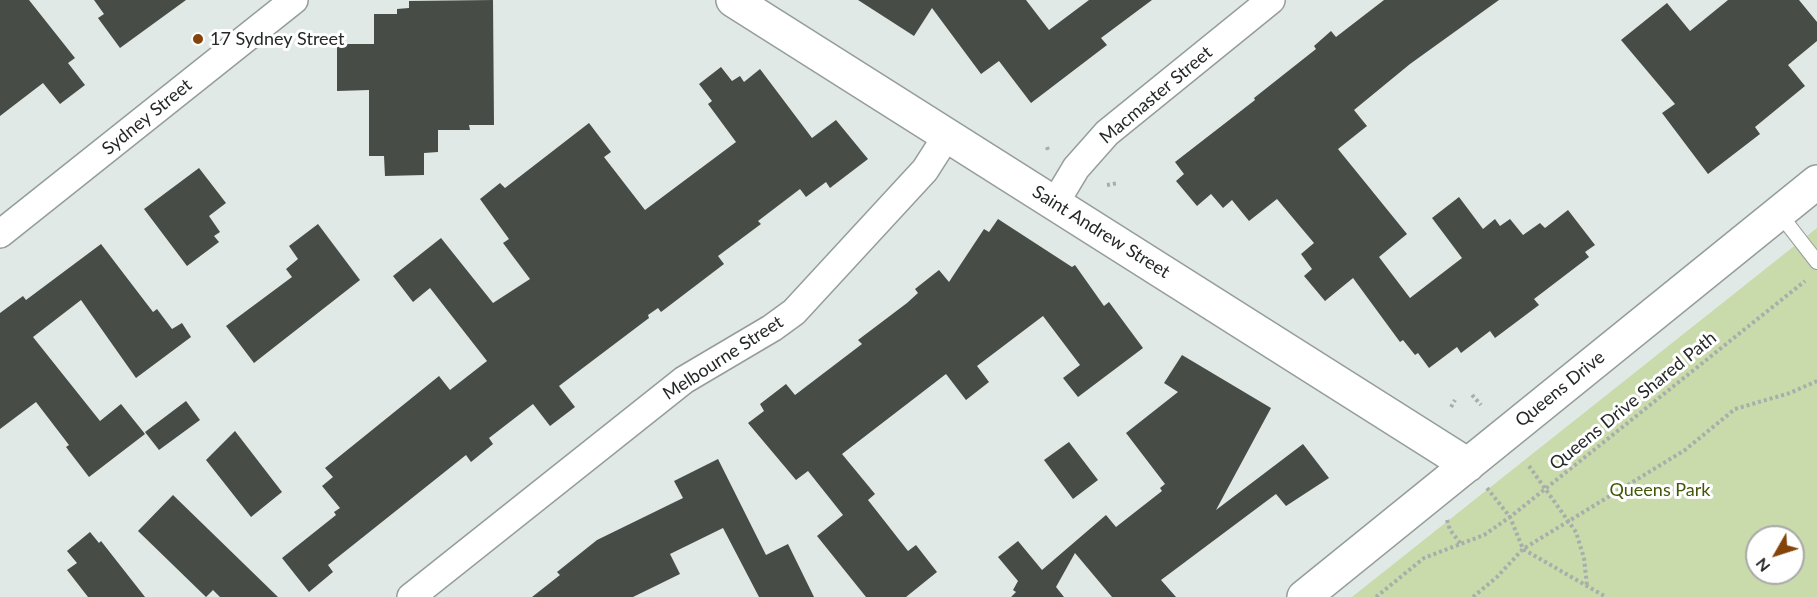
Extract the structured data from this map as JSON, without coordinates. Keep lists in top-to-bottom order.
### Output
{
  "streets": {
    "street": [
      "Macmaster Street",
      "Sydney Street",
      "Saint Andrew Street",
      "Melbourne Street",
      "Queens Drive"
    ],
    "path": ["Queens Drive Shared Path"]
  },
  "crossings": [
    ["Macmaster Street", "Saint Andrew Street"],
    ["Saint Andrew Street", "Melbourne Street"],
    ["Saint Andrew Street", "Queens Drive"]
  ],
  "parks": ["Queens Park"],
  "places": ["17 Sydney Street"],
  "north": "bottom left"
}
